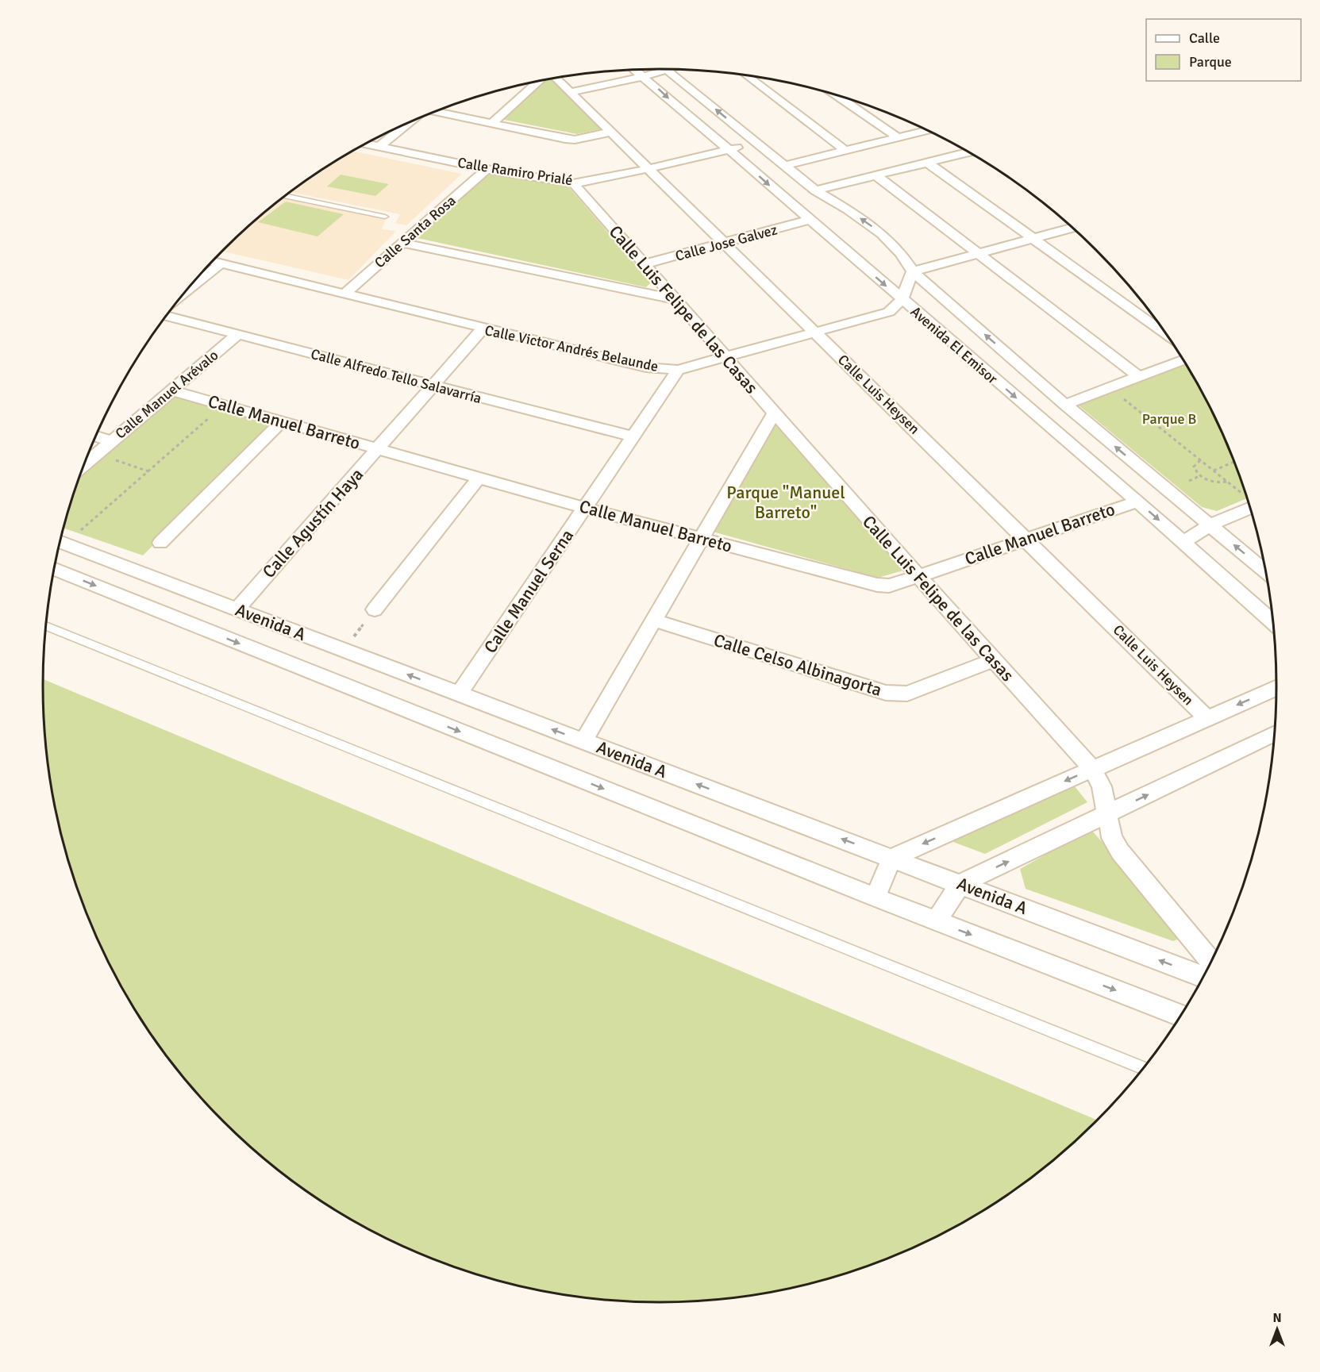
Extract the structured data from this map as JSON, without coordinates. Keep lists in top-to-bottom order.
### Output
{
  "streets": {
    "street": [
      "Calle Ramiro Prialé",
      "Calle Santa Rosa",
      "Calle Jose Galvez",
      "Calle Luis Felipe de las Casas",
      "Avenida El Emisor",
      "Calle Victor Andrés Belaunde",
      "Calle Alfredo Tello Salavarría",
      "Calle Manuel Arévalo",
      "Calle Luis Heysen",
      "Calle Manuel Barreto",
      "Calle Agustín Haya",
      "Calle Manuel Serna",
      "Avenida A",
      "Calle Celso Albinagorta"
    ]
  },
  "crossings": [
    ["Calle Ramiro Prialé", "Calle Santa Rosa"],
    ["Calle Ramiro Prialé", "Calle Luis Felipe de las Casas"],
    ["Calle Ramiro Prialé", "Avenida El Emisor"],
    ["Calle Ramiro Prialé", "Calle Luis Heysen"],
    ["Calle Santa Rosa", "Calle Victor Andrés Belaunde"],
    ["Calle Jose Galvez", "Calle Luis Felipe de las Casas"],
    ["Calle Jose Galvez", "Avenida El Emisor"],
    ["Calle Jose Galvez", "Calle Luis Heysen"],
    ["Calle Luis Felipe de las Casas", "Calle Victor Andrés Belaunde"],
    ["Calle Luis Felipe de las Casas", "Calle Manuel Barreto"],
    ["Calle Luis Felipe de las Casas", "Calle Celso Albinagorta"],
    ["Avenida El Emisor", "Calle Victor Andrés Belaunde"],
    ["Avenida El Emisor", "Calle Manuel Barreto"],
    ["Calle Victor Andrés Belaunde", "Calle Luis Heysen"],
    ["Calle Victor Andrés Belaunde", "Calle Agustín Haya"],
    ["Calle Victor Andrés Belaunde", "Calle Manuel Serna"],
    ["Calle Alfredo Tello Salavarría", "Calle Manuel Arévalo"],
    ["Calle Alfredo Tello Salavarría", "Calle Agustín Haya"],
    ["Calle Alfredo Tello Salavarría", "Calle Manuel Serna"],
    ["Calle Manuel Arévalo", "Calle Manuel Barreto"],
    ["Calle Luis Heysen", "Calle Manuel Barreto"],
    ["Calle Manuel Barreto", "Calle Agustín Haya"],
    ["Calle Manuel Barreto", "Calle Manuel Serna"],
    ["Calle Agustín Haya", "Avenida A"],
    ["Calle Manuel Serna", "Avenida A"]
  ],
  "parks": ["Parque B", "Parque \"Manuel Barreto\""],
  "legend": ["Calle", "Parque"],
  "north": "top"
}
